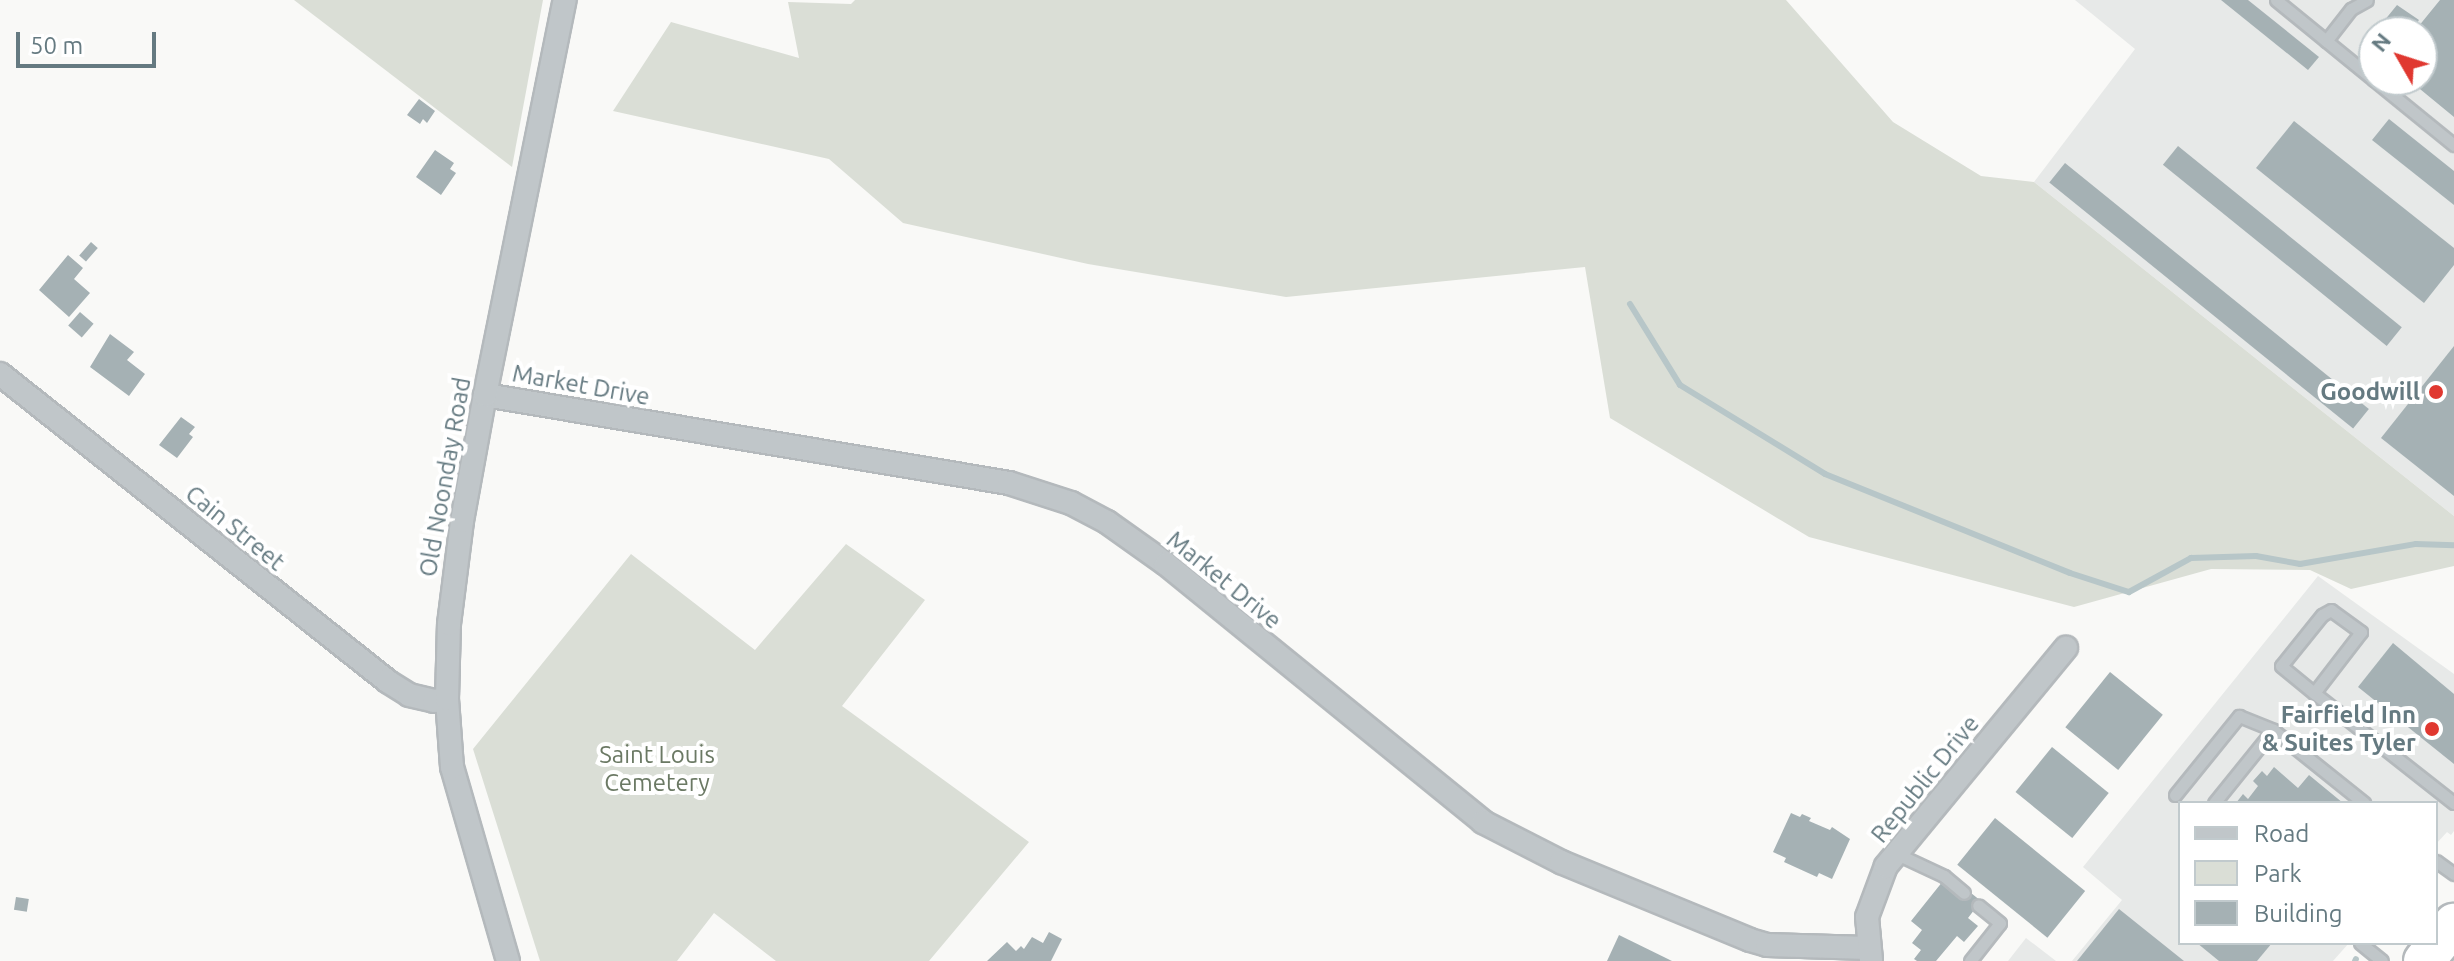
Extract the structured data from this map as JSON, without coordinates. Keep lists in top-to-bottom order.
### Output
{
  "streets": {
    "street": [
      "Market Drive",
      "Old Noonday Road",
      "Cain Street",
      "Republic Drive"
    ]
  },
  "crossings": [
    ["Market Drive", "Old Noonday Road"],
    ["Market Drive", "Republic Drive"],
    ["Old Noonday Road", "Cain Street"]
  ],
  "parks": ["Saint Louis Cemetery"],
  "places": ["Goodwill", "Fairfield Inn & Suites Tyler"],
  "legend": ["Road", "Park", "Building"],
  "scale_bar": "50 m",
  "north": "top left"
}
